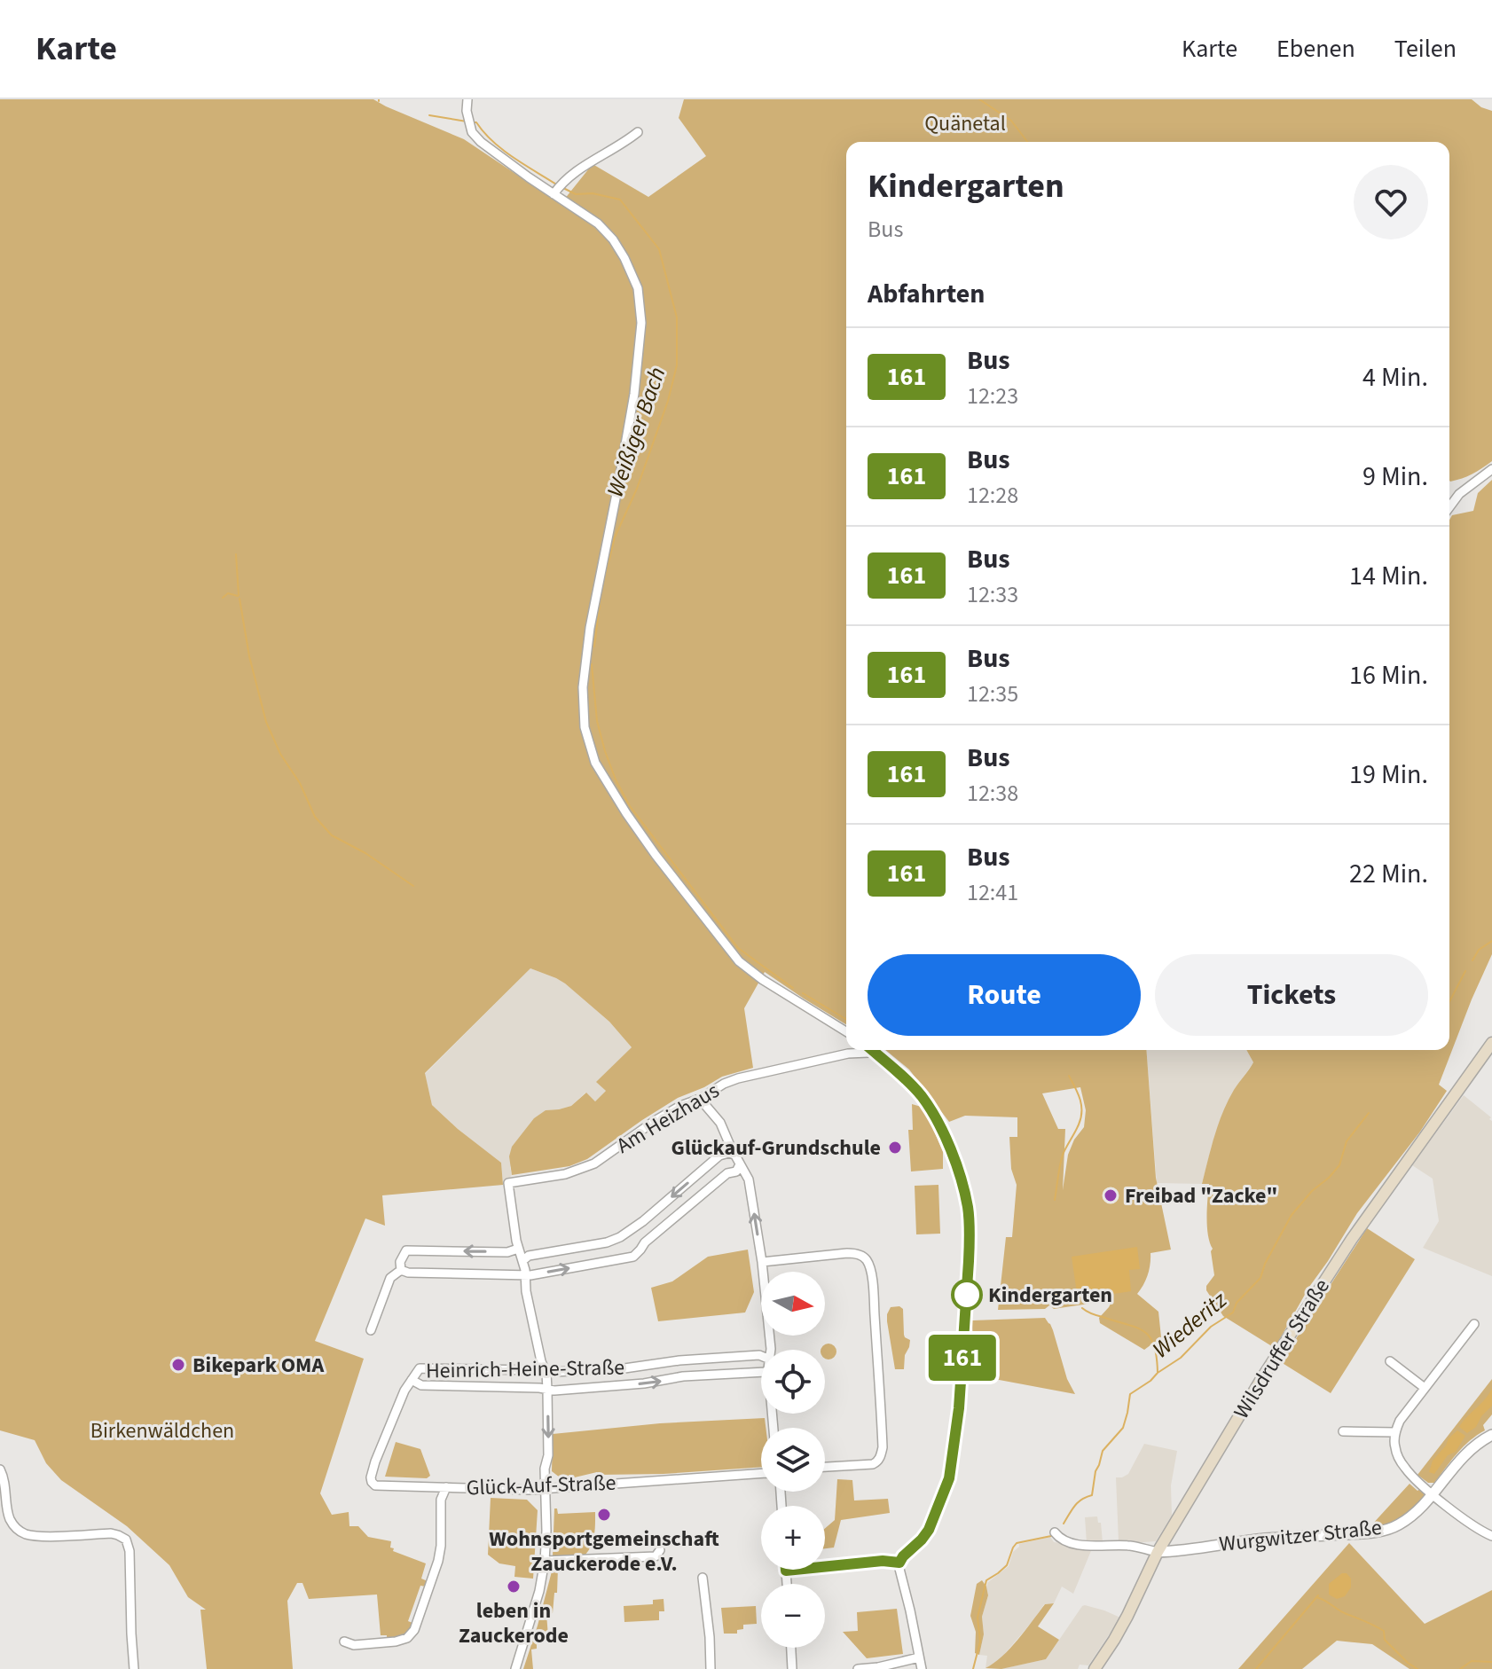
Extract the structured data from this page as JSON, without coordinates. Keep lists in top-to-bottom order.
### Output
{
  "streets": {
    "main road": ["Wilsdruffer Straße"],
    "street": [
      "Am Heizhaus",
      "Heinrich-Heine-Straße",
      "Glück-Auf-Straße",
      "Wurgwitzer Straße"
    ]
  },
  "crossings": [
    ["Wilsdruffer Straße", "Wurgwitzer Straße"],
    ["Heinrich-Heine-Straße", "Glück-Auf-Straße"]
  ],
  "water": ["Weißiger Bach", "Wiederitz"],
  "parks": ["Quänetal", "Birkenwäldchen"],
  "places": [
    "Glückauf-Grundschule",
    "Freibad \"Zacke\"",
    "Kindergarten",
    "Bikepark OMA",
    "Wohnsportgemeinschaft Zauckerode e.V.",
    "leben in Zauckerode"
  ],
  "lines": ["bus line 161"],
  "north": "right",
  "page": {
    "header": "Karte",
    "nav": ["Karte", "Ebenen", "Teilen"],
    "on_map": "161",
    "heading": [
      ["Kindergarten", "Bus"],
      "Abfahrten"
    ],
    "list": [
      {
        "mark": "161",
        "name": "Bus",
        "note": "12:23",
        "value": "4 Min."
      },
      {
        "mark": "161",
        "name": "Bus",
        "note": "12:28",
        "value": "9 Min."
      },
      {
        "mark": "161",
        "name": "Bus",
        "note": "12:33",
        "value": "14 Min."
      },
      {
        "mark": "161",
        "name": "Bus",
        "note": "12:35",
        "value": "16 Min."
      },
      {
        "mark": "161",
        "name": "Bus",
        "note": "12:38",
        "value": "19 Min."
      },
      {
        "mark": "161",
        "name": "Bus",
        "note": "12:41",
        "value": "22 Min."
      }
    ],
    "buttons": ["Route", "Tickets"],
    "map_buttons": ["+", "−"]
  }
}
